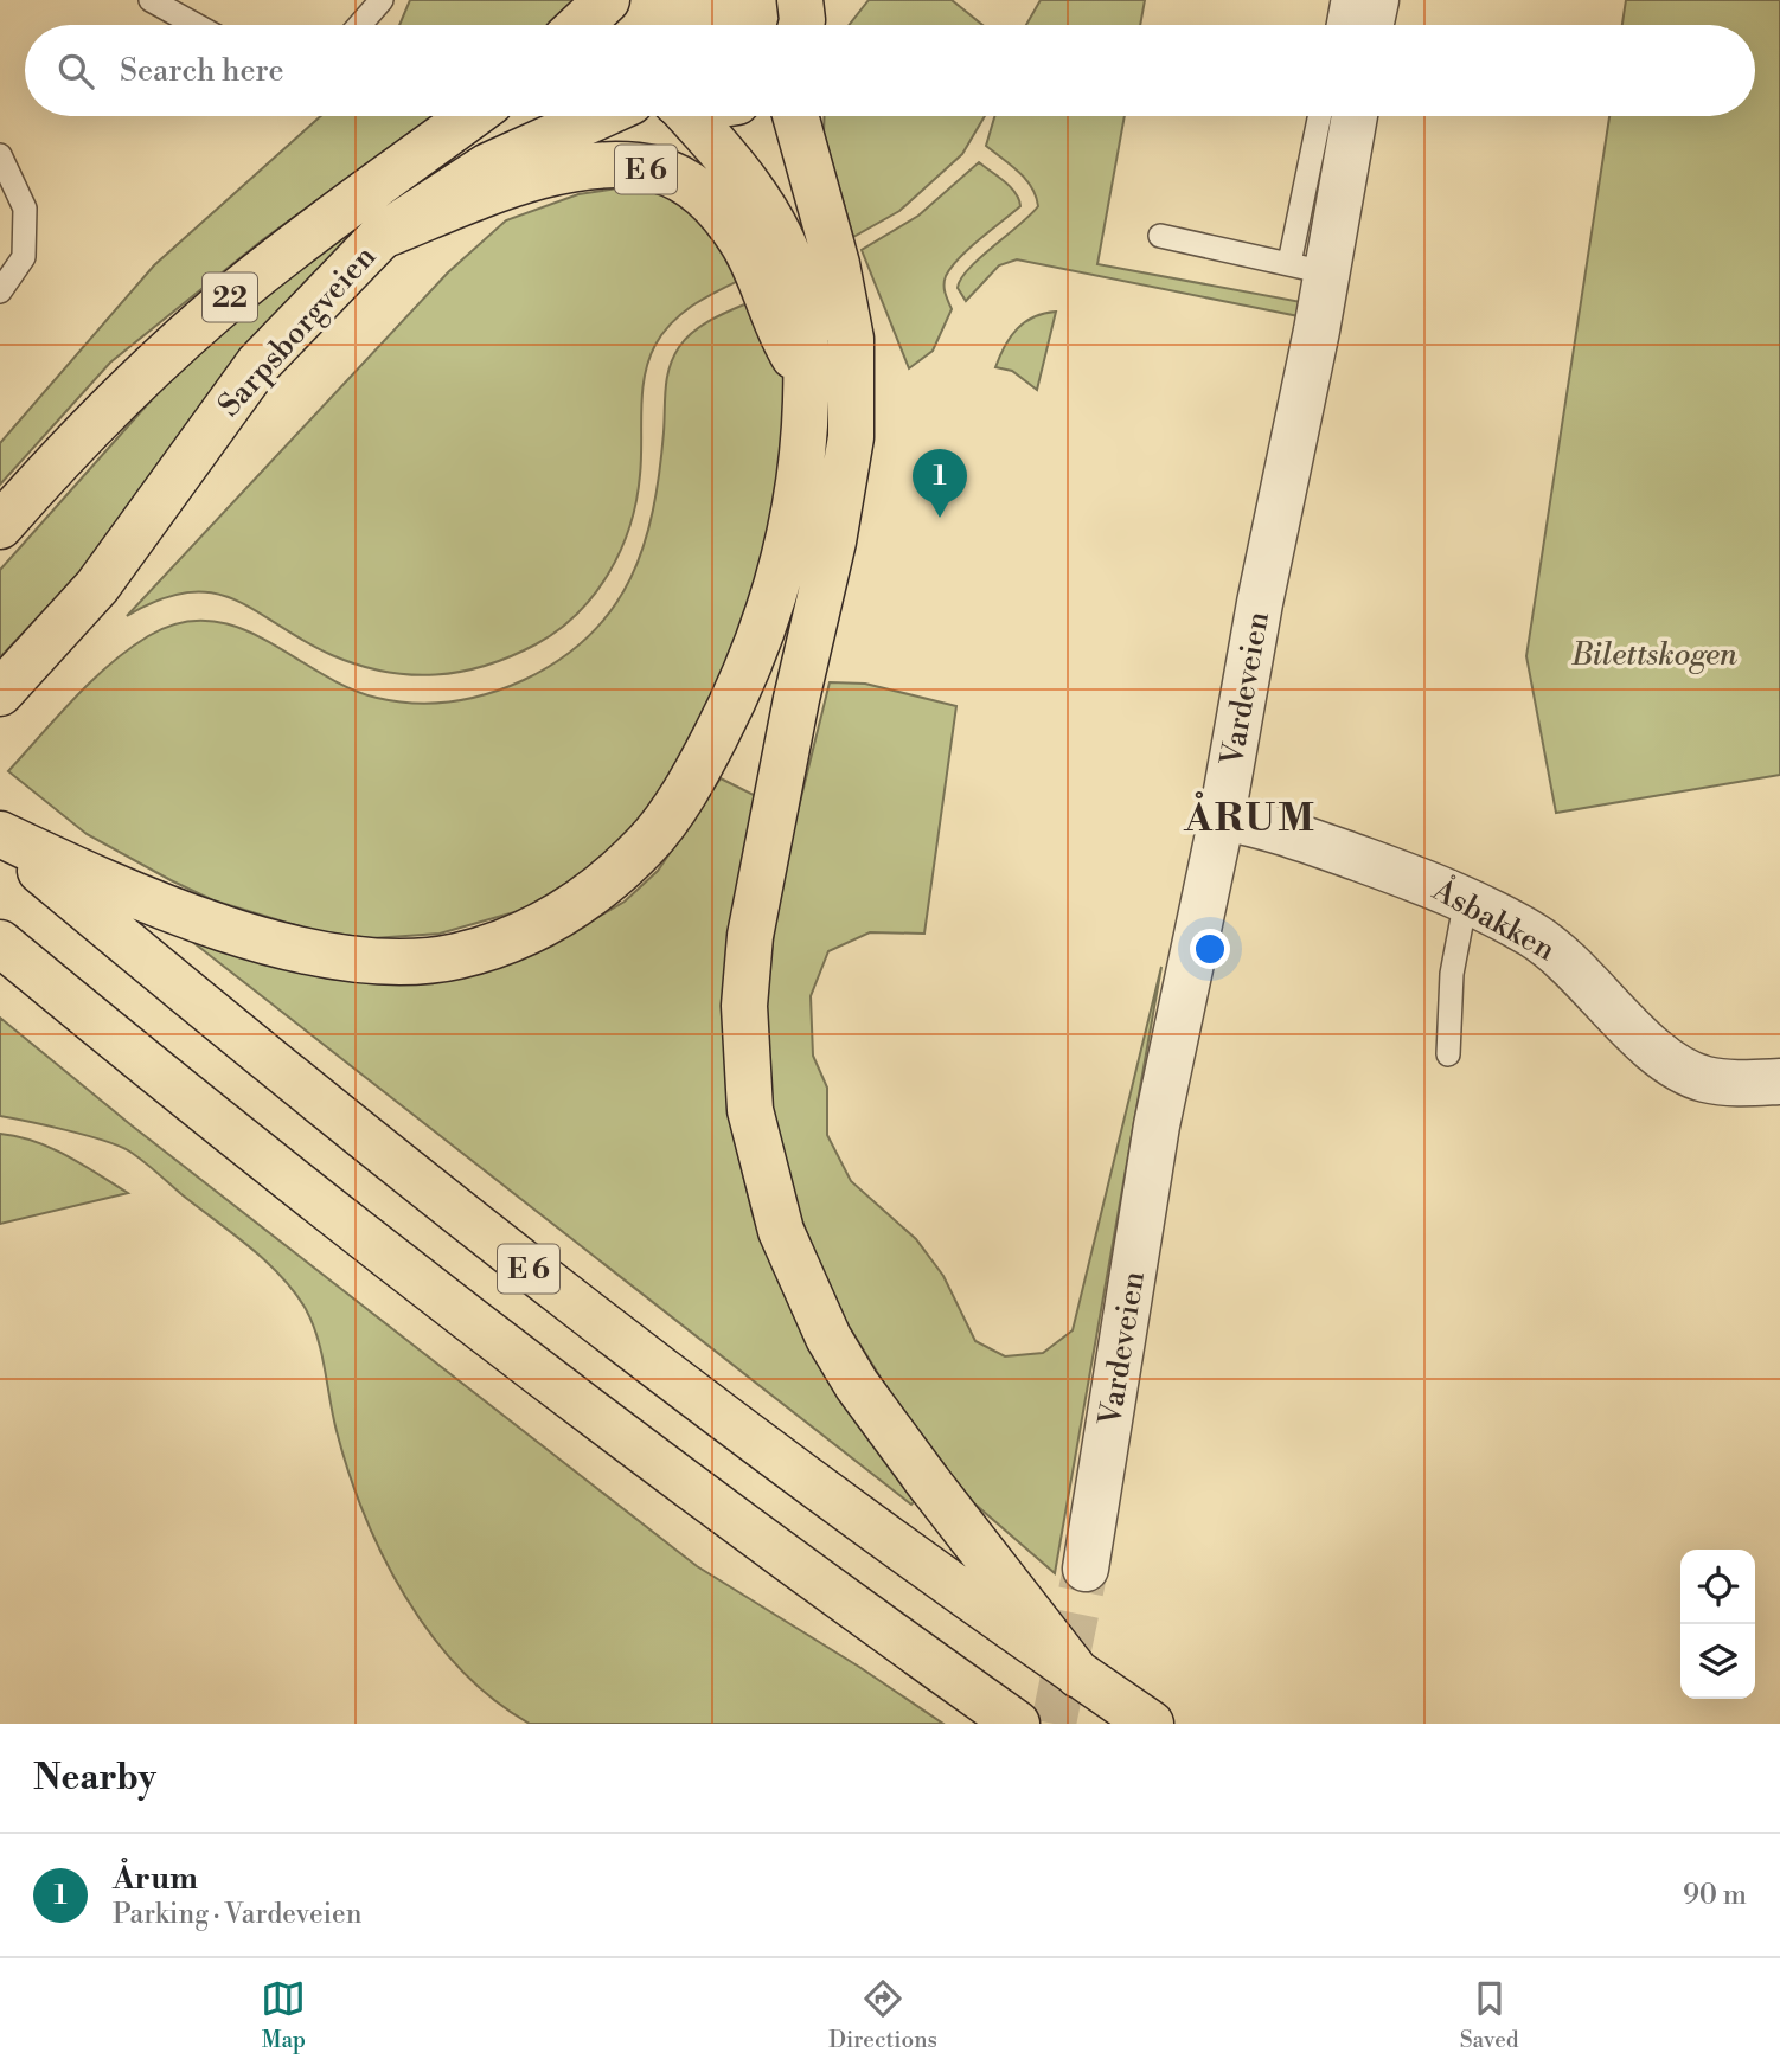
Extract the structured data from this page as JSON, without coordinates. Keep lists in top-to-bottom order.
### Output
{
  "streets": {
    "highway": ["E 6", "22", "Sarpsborgveien"],
    "street": ["Vardeveien", "Åsbakken"]
  },
  "crossings": [
    ["E 6", "Sarpsborgveien"],
    ["Vardeveien", "Åsbakken"]
  ],
  "districts": ["ÅRUM"],
  "parks": ["Bilettskogen"],
  "page": {
    "search": "Search here",
    "pins": "1",
    "heading": "Nearby",
    "list": [
      {
        "mark": "1",
        "name": "Årum",
        "note": "Parking · Vardeveien",
        "value": "90 m"
      }
    ],
    "nav": ["Map", "Directions", "Saved"]
  }
}
